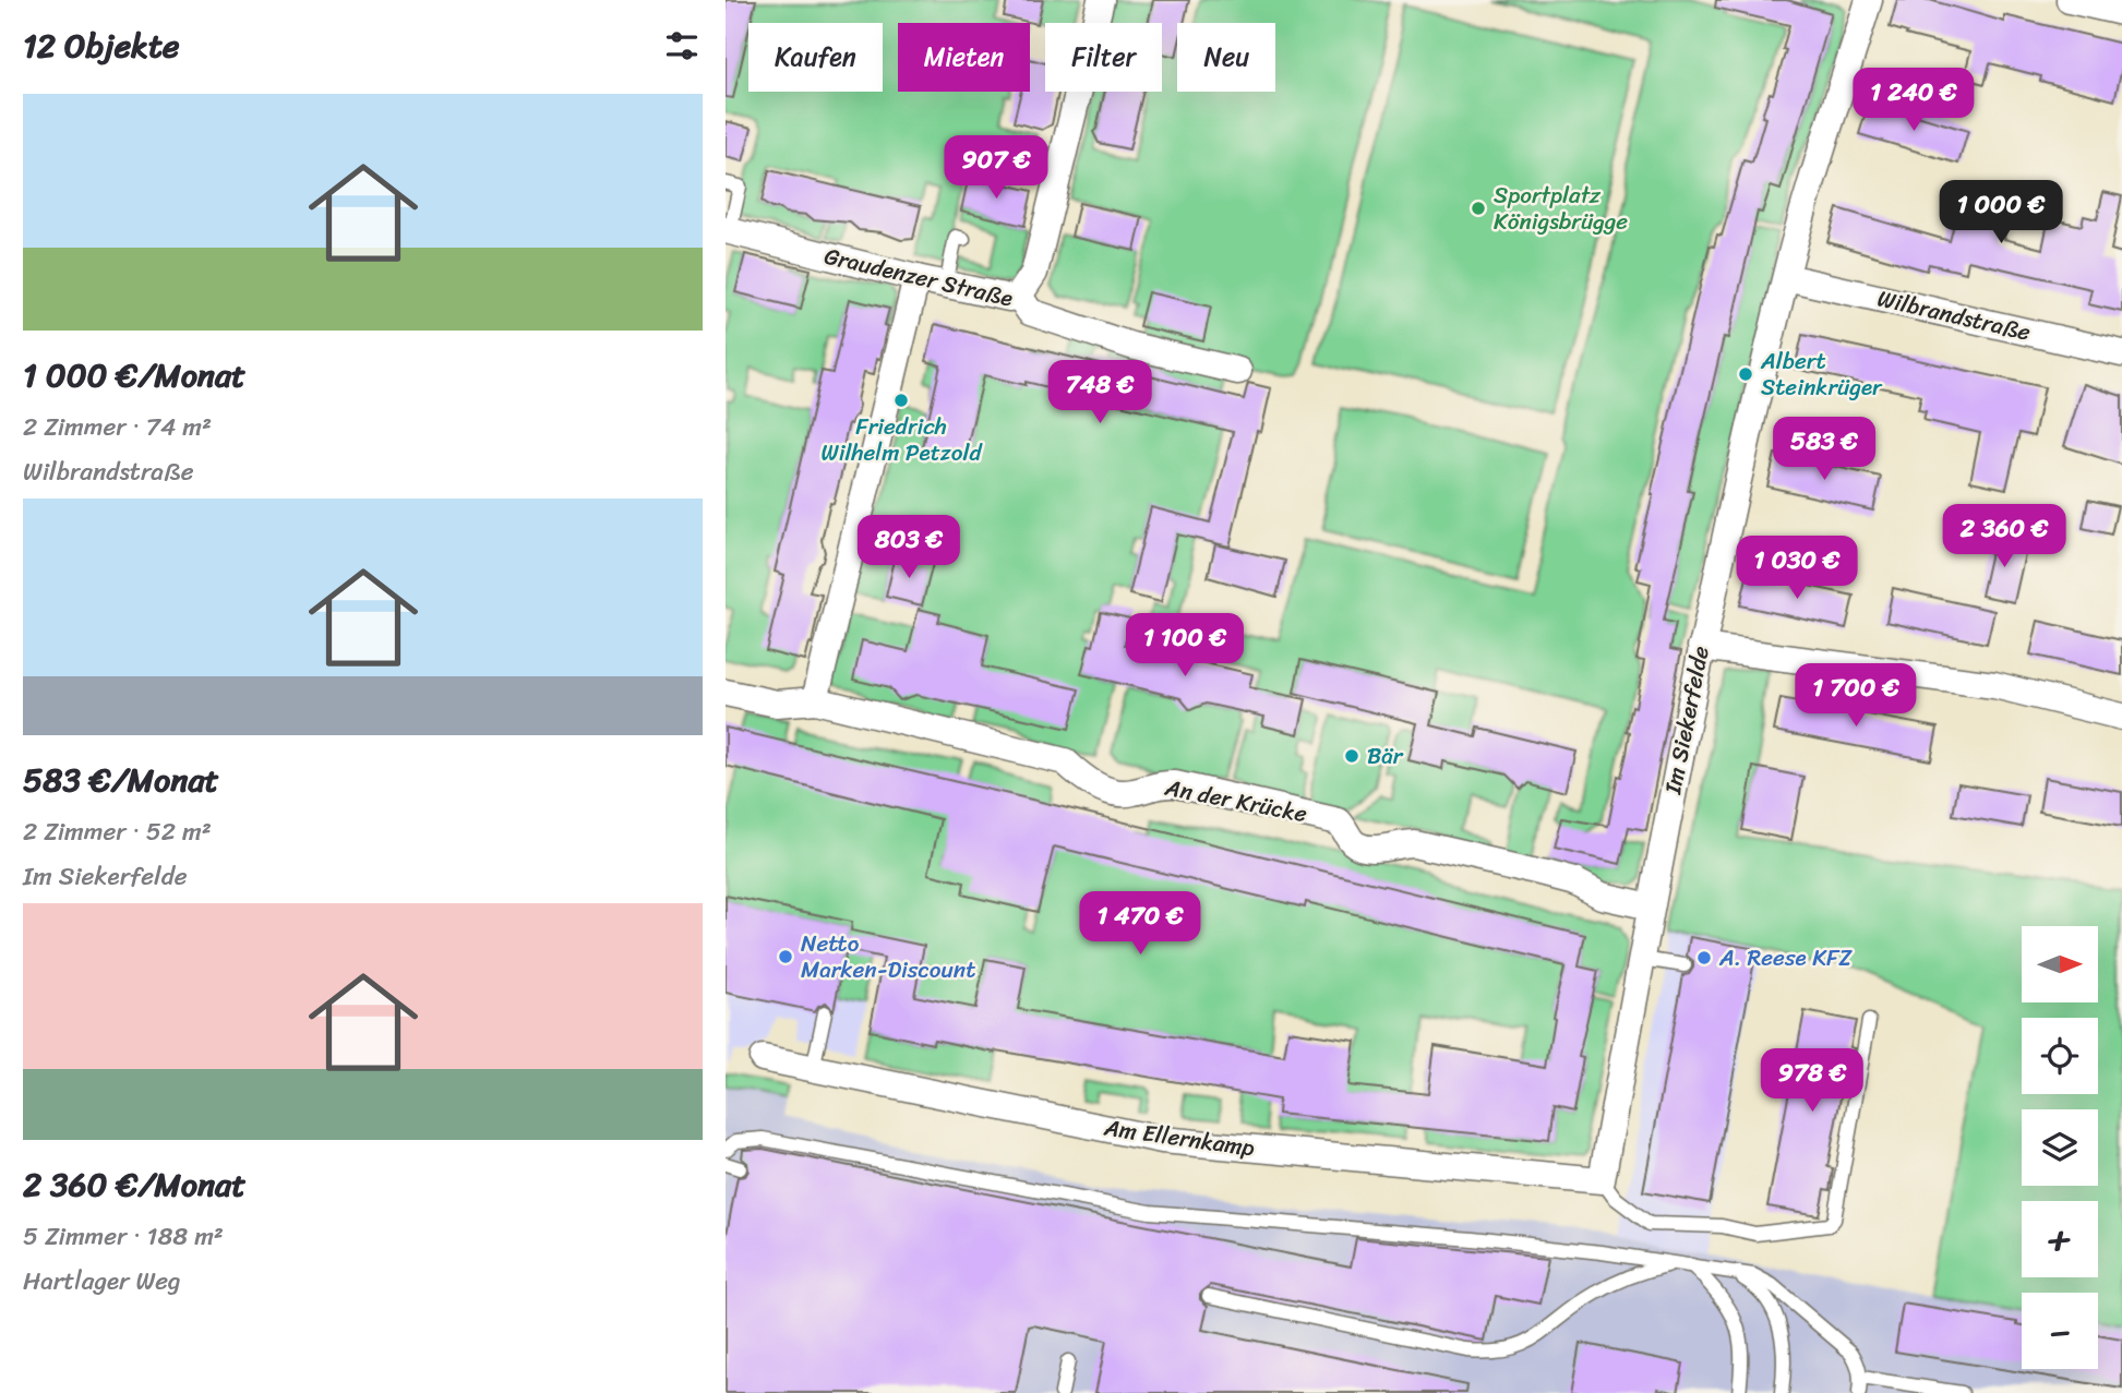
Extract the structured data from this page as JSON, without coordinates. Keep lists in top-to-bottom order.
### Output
{
  "streets": {
    "street": [
      "Graudenzer Straße",
      "Wilbrandstraße",
      "Im Siekerfelde",
      "An der Krücke",
      "Am Ellernkamp"
    ]
  },
  "crossings": [
    ["Wilbrandstraße", "Im Siekerfelde"],
    ["Im Siekerfelde", "An der Krücke"],
    ["Im Siekerfelde", "Am Ellernkamp"]
  ],
  "places": [
    "Sportplatz Königsbrügge",
    "Albert Steinkrüger",
    "Friedrich Wilhelm Petzold",
    "Bär",
    "Netto Marken-Discount",
    "A. Reese KFZ"
  ],
  "north": "right",
  "page": {
    "heading": "12 Objekte",
    "chip": [
      "Kaufen",
      "Mieten",
      "Filter",
      "Neu"
    ],
    "price": [
      "1 240 €",
      "907 €",
      "1 000 €",
      "748 €",
      "583 €",
      "2 360 €",
      "803 €",
      "1 030 €",
      "1 100 €",
      "1 700 €",
      "1 470 €",
      "978 €"
    ],
    "list": [
      {
        "name": "1 000 €/Monat",
        "note": "2 Zimmer · 74 m² · Wilbrandstraße"
      },
      {
        "name": "583 €/Monat",
        "note": "2 Zimmer · 52 m² · Im Siekerfelde"
      },
      {
        "name": "2 360 €/Monat",
        "note": "5 Zimmer · 188 m² · Hartlager Weg"
      }
    ],
    "map_buttons": ["+", "−"]
  }
}
